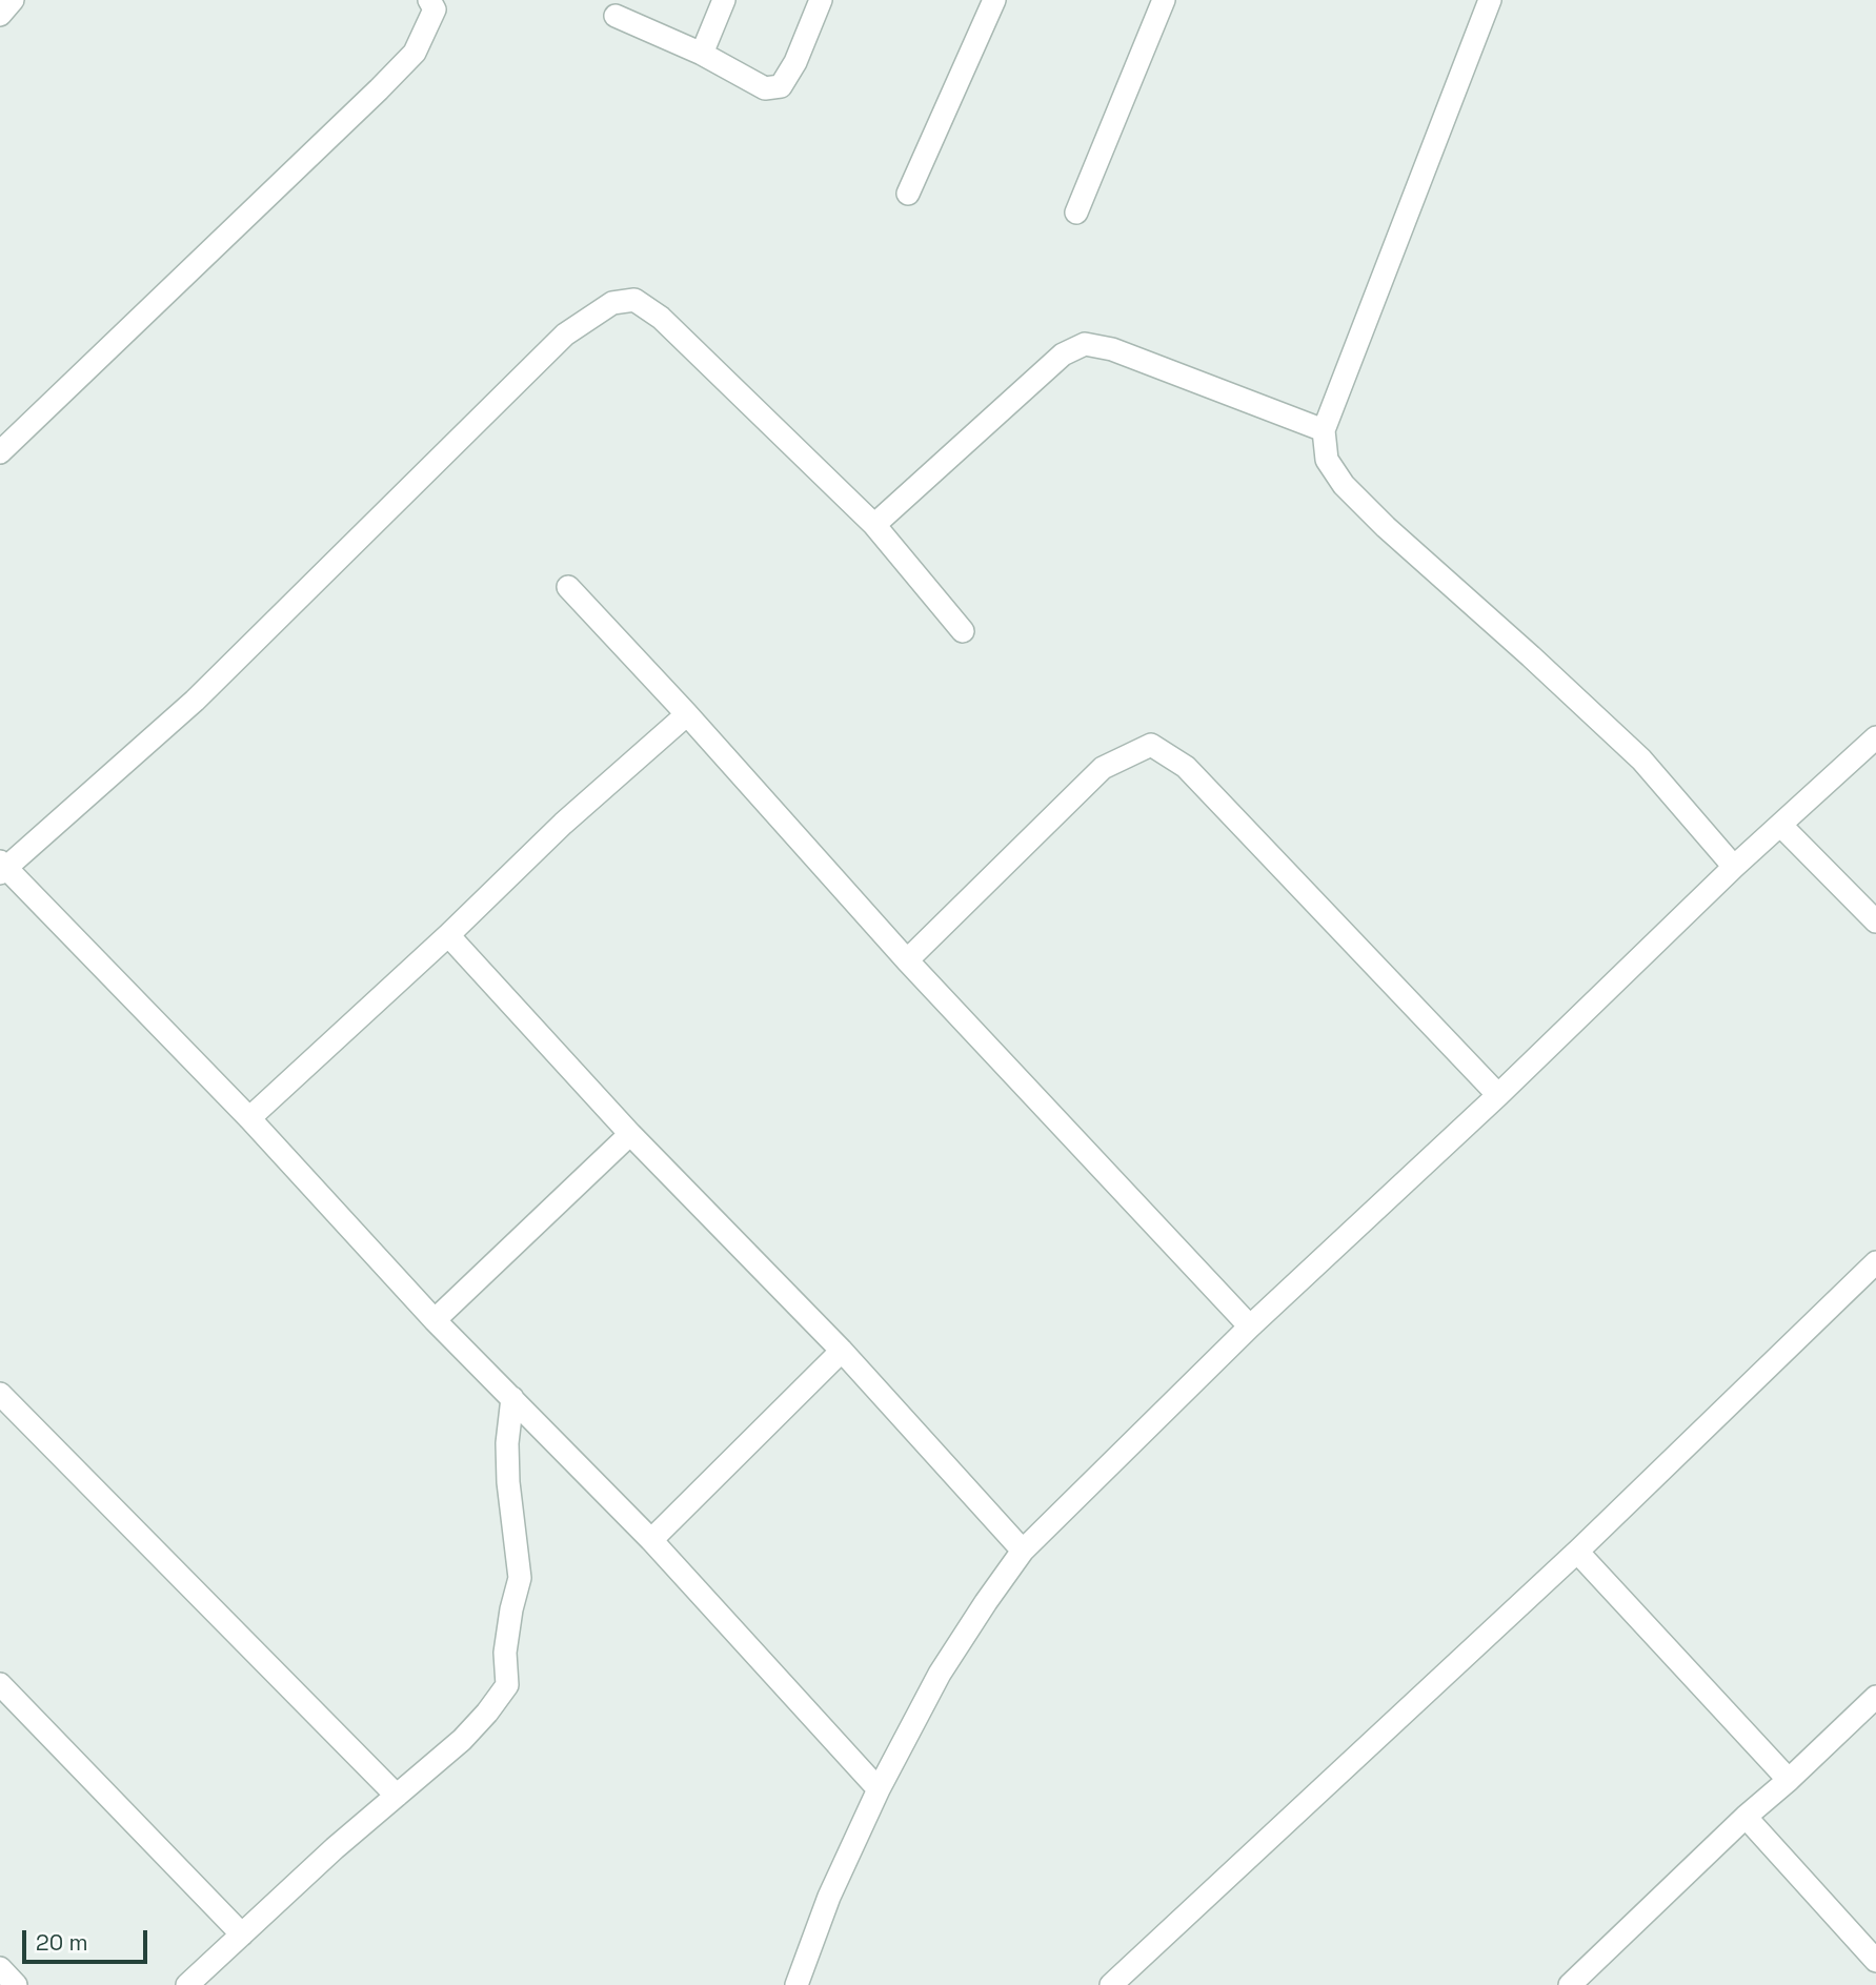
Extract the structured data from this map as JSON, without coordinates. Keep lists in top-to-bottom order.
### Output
{
  "scale_bar": "20 m"
}
